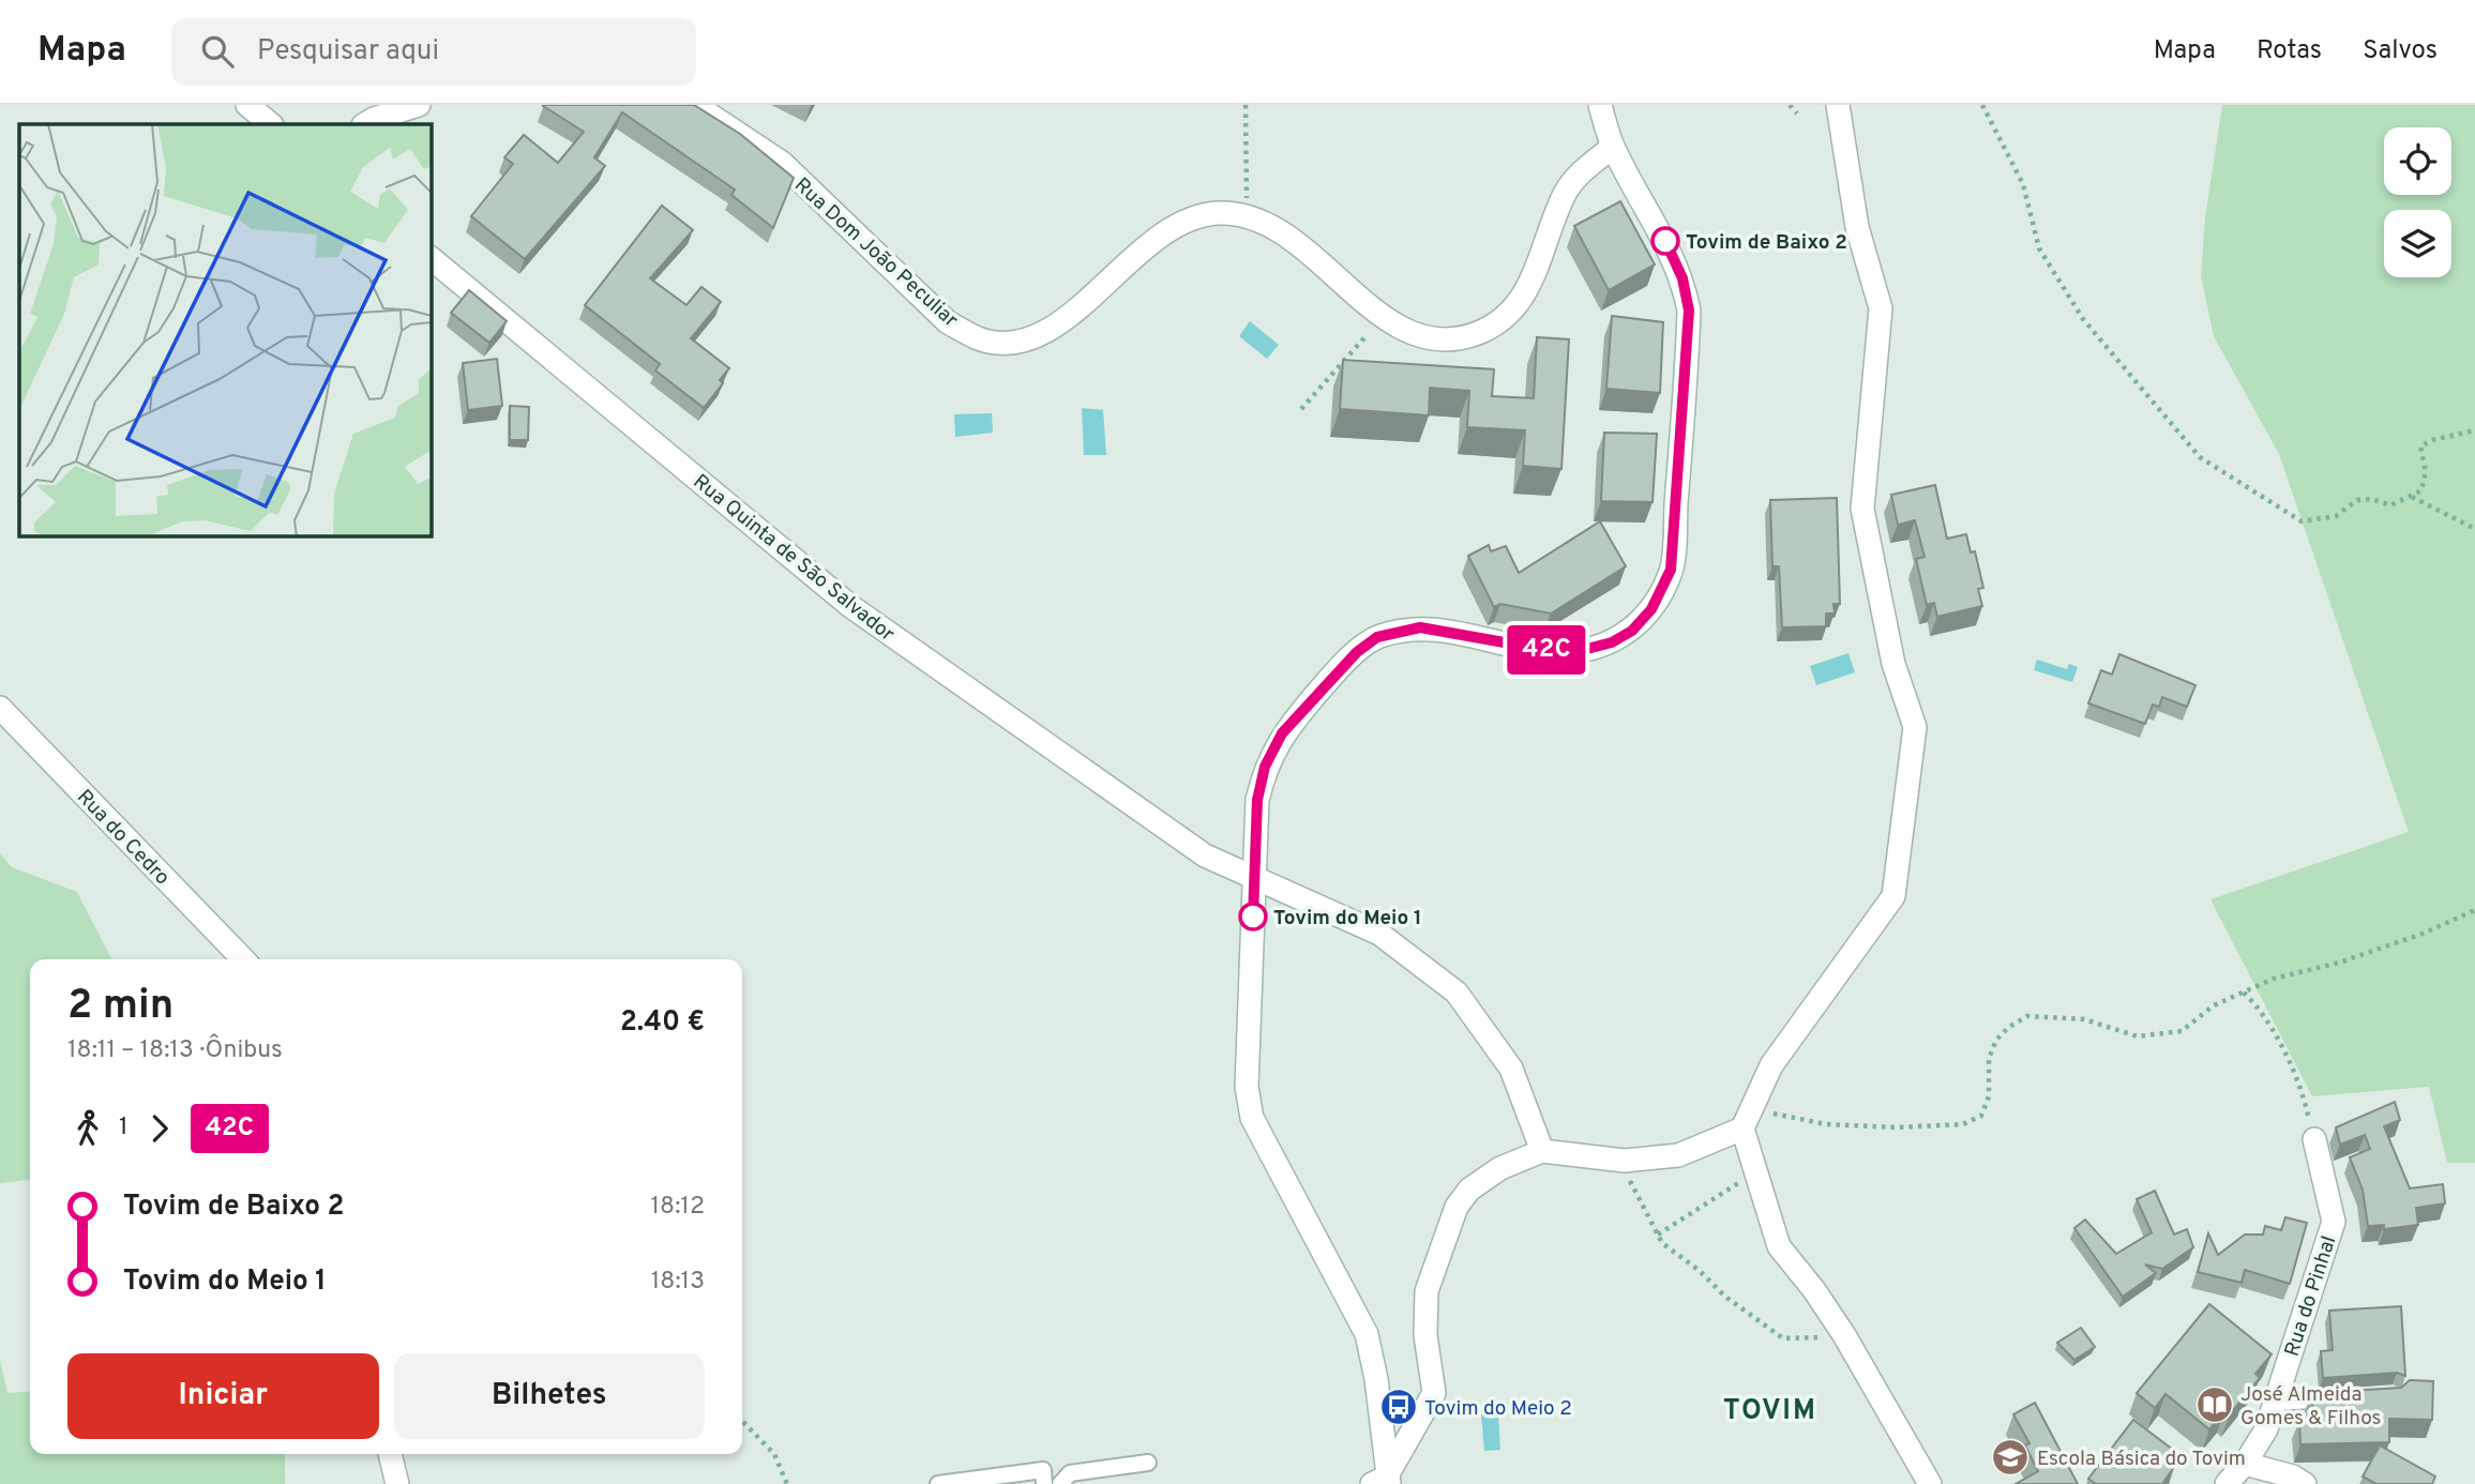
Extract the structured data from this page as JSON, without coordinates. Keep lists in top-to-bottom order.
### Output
{
  "streets": {
    "street": [
      "Rua Dom João Peculiar",
      "Rua Quinta de São Salvador",
      "Rua do Cedro",
      "Rua do Pinhal"
    ]
  },
  "districts": ["TOVIM"],
  "places": {
    "other": ["Tovim de Baixo 2", "Tovim do Meio 1"],
    "library": ["José Almeida Gomes & Filhos"],
    "bus stop": ["Tovim do Meio 2"],
    "school or university": ["Escola Básica do Tovim"]
  },
  "lines": ["bus line 42C"],
  "page": {
    "header": "Mapa",
    "search": "Pesquisar aqui",
    "nav": ["Mapa", "Rotas", "Salvos"],
    "on_map": "42C",
    "heading": ["2 min", "18:11 – 18:13 · Ônibus", "2.40 €"],
    "legs": ["1", "42C"],
    "list": [
      {
        "name": "Tovim de Baixo 2",
        "value": "18:12"
      },
      {
        "name": "Tovim do Meio 1",
        "value": "18:13"
      }
    ],
    "buttons": ["Iniciar", "Bilhetes"]
  }
}
